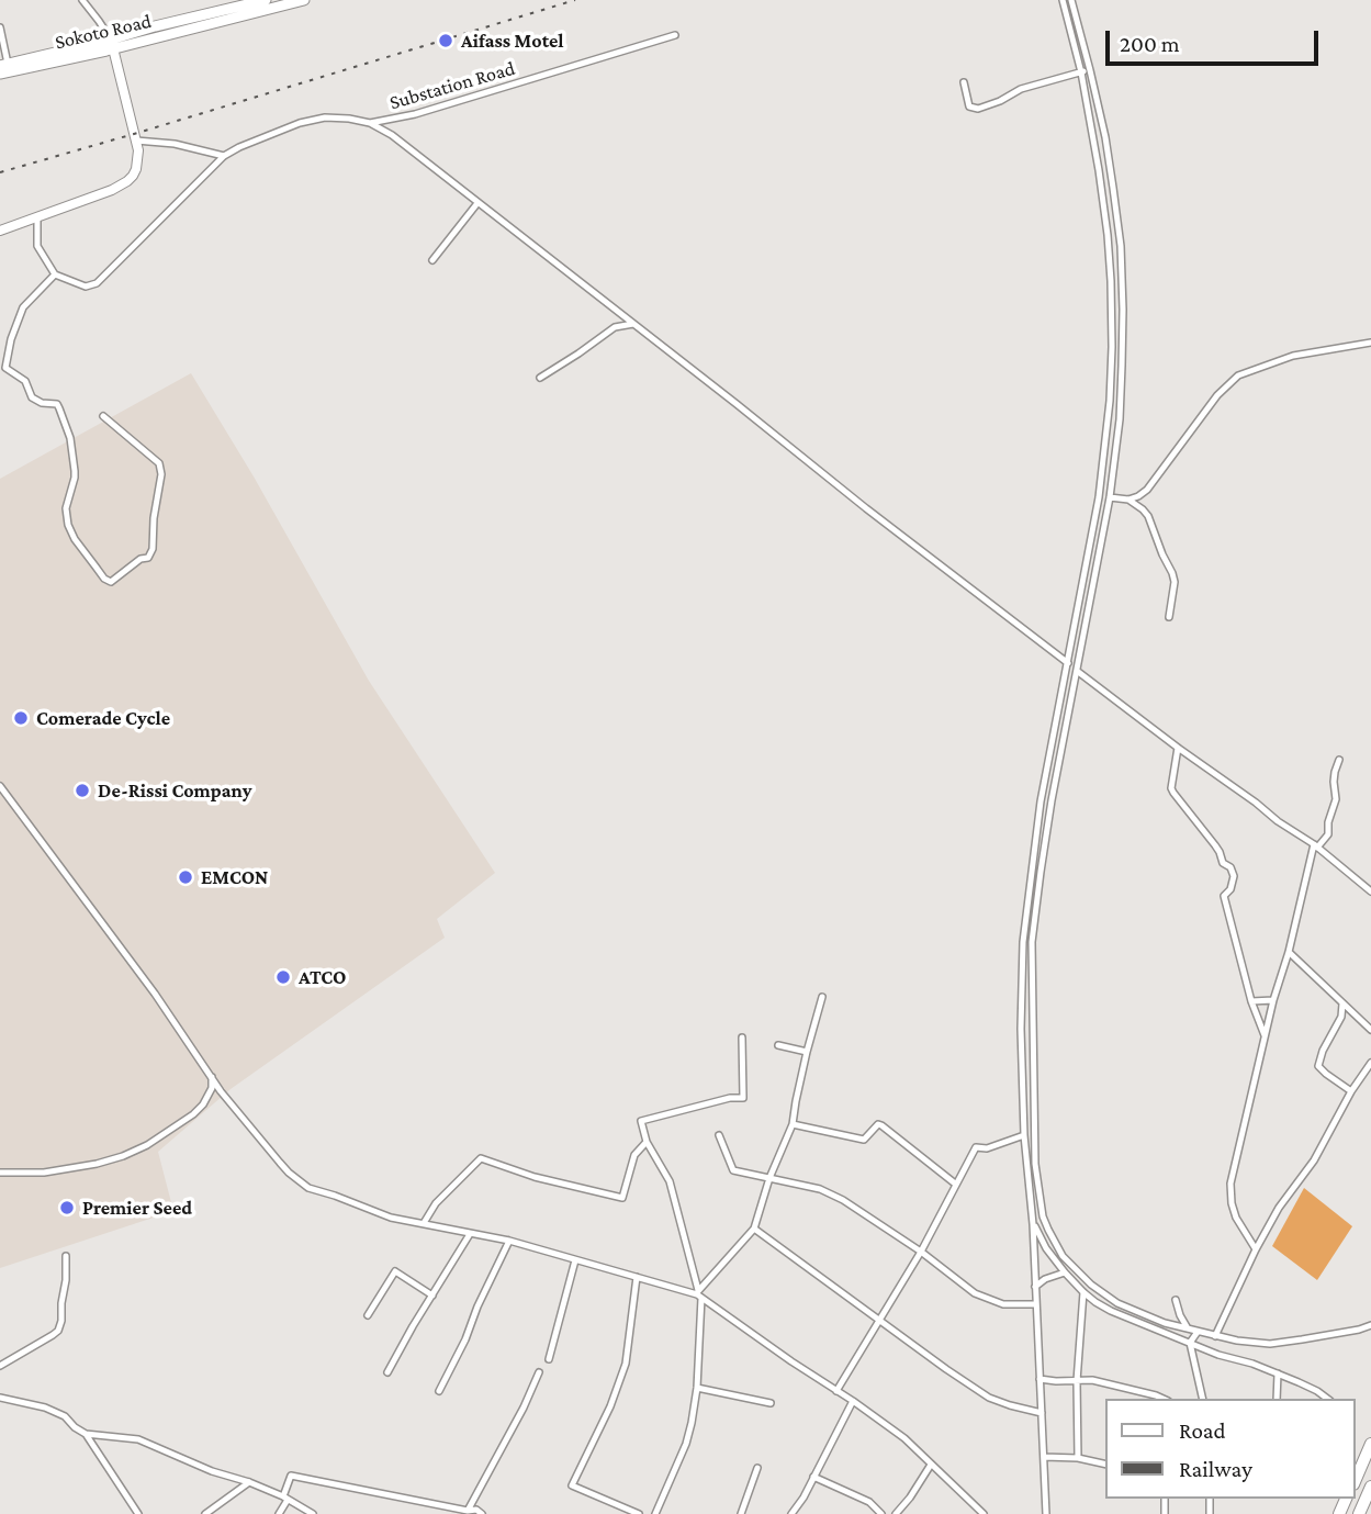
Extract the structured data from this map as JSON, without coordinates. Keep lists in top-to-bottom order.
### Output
{
  "streets": {
    "main road": ["Sokoto Road"],
    "street": ["Substation Road"]
  },
  "places": [
    "Aifass Motel",
    "Comerade Cycle",
    "De-Rissi Company",
    "EMCON",
    "ATCO",
    "Premier Seed"
  ],
  "legend": ["Road", "Railway"],
  "scale_bar": "200 m"
}
